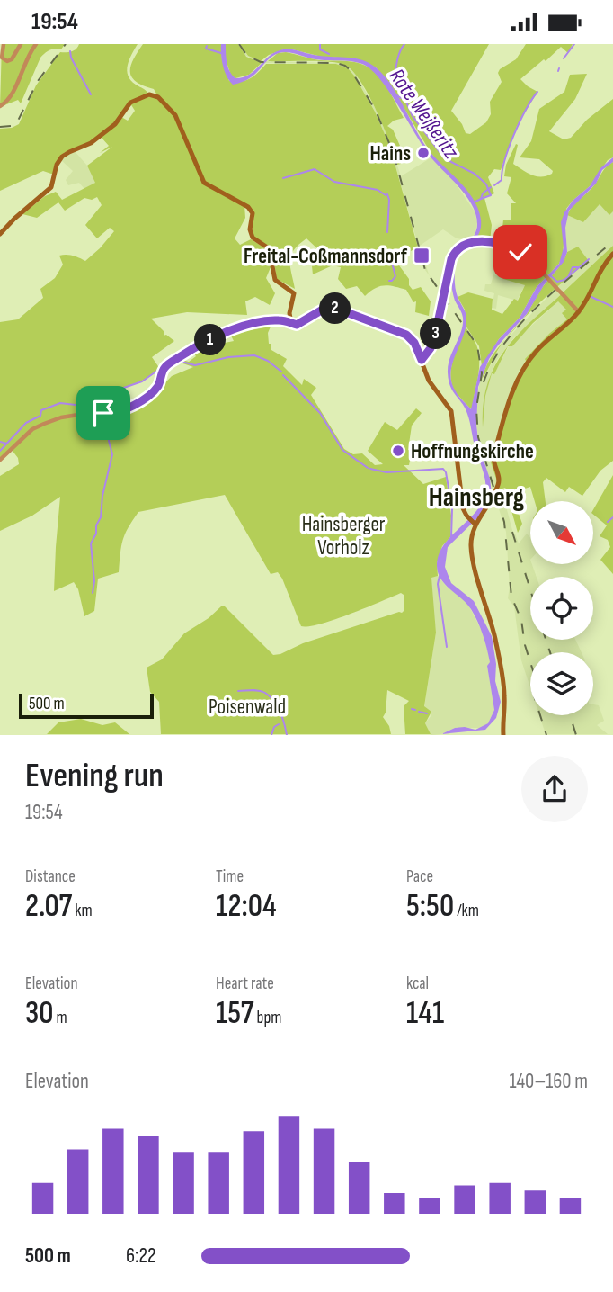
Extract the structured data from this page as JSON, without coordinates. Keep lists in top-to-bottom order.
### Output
{
  "districts": ["Hainsberg"],
  "water": ["Rote Weißeritz"],
  "parks": ["Hainsberger Vorholz", "Poisenwald"],
  "places": {
    "other": ["Hains", "Hoffnungskirche"],
    "transit": ["Freital-Coßmannsdorf"]
  },
  "scale_bar": "500 m",
  "north": "bottom right",
  "page": {
    "status": "19:54",
    "pins": ["2", "3", "1"],
    "scale": "500 m",
    "heading": ["Evening run", "19:54"],
    "stats": [
      ["Distance", "2.07 km"],
      ["Time", "12:04"],
      ["Pace", "5:50 /km"],
      ["Elevation", "30 m"],
      ["Heart rate", "157 bpm"],
      ["kcal", "141"]
    ],
    "chart": ["Elevation", "140–160 m"],
    "list": [
      {
        "name": "500 m",
        "note": "6:22"
      }
    ]
  }
}
